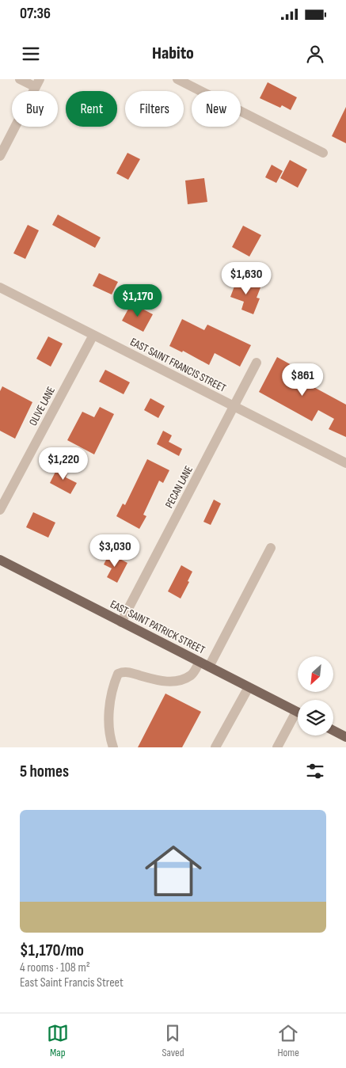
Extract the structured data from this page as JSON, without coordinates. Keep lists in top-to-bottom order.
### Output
{
  "streets": {
    "main road": ["EAST SAINT PATRICK STREET"],
    "street": ["EAST SAINT FRANCIS STREET", "OLIVE LANE", "PECAN LANE"]
  },
  "crossings": [
    ["EAST SAINT FRANCIS STREET", "OLIVE LANE"],
    ["EAST SAINT FRANCIS STREET", "PECAN LANE"],
    ["PECAN LANE", "EAST SAINT PATRICK STREET"]
  ],
  "north": "bottom left",
  "page": {
    "status": "07:36",
    "header": "Habito",
    "chip": [
      "Buy",
      "Rent",
      "Filters",
      "New"
    ],
    "price": [
      "$1,630",
      "$1,170",
      "$861",
      "$1,220",
      "$3,030"
    ],
    "heading": "5 homes",
    "list": [
      {
        "name": "$1,170/mo",
        "note": "4 rooms · 108 m² · East Saint Francis Street"
      }
    ],
    "tabs": ["Map", "Saved", "Home"]
  }
}
